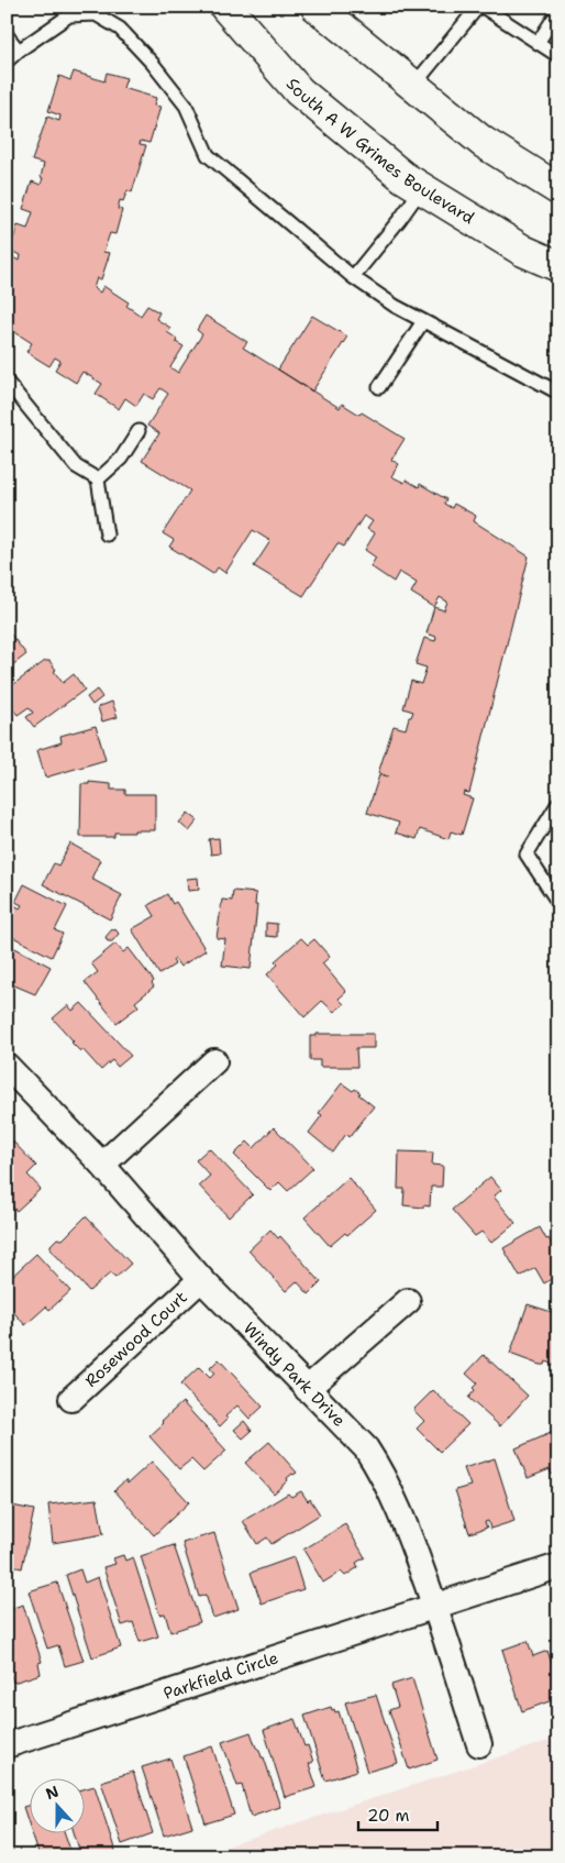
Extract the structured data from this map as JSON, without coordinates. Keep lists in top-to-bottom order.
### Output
{
  "streets": {
    "main road": ["South A W Grimes Boulevard"],
    "street": ["Rosewood Court", "Windy Park Drive", "Parkfield Circle"]
  },
  "crossings": [
    ["Rosewood Court", "Windy Park Drive"],
    ["Windy Park Drive", "Parkfield Circle"]
  ],
  "scale_bar": "20 m",
  "north": "top"
}
